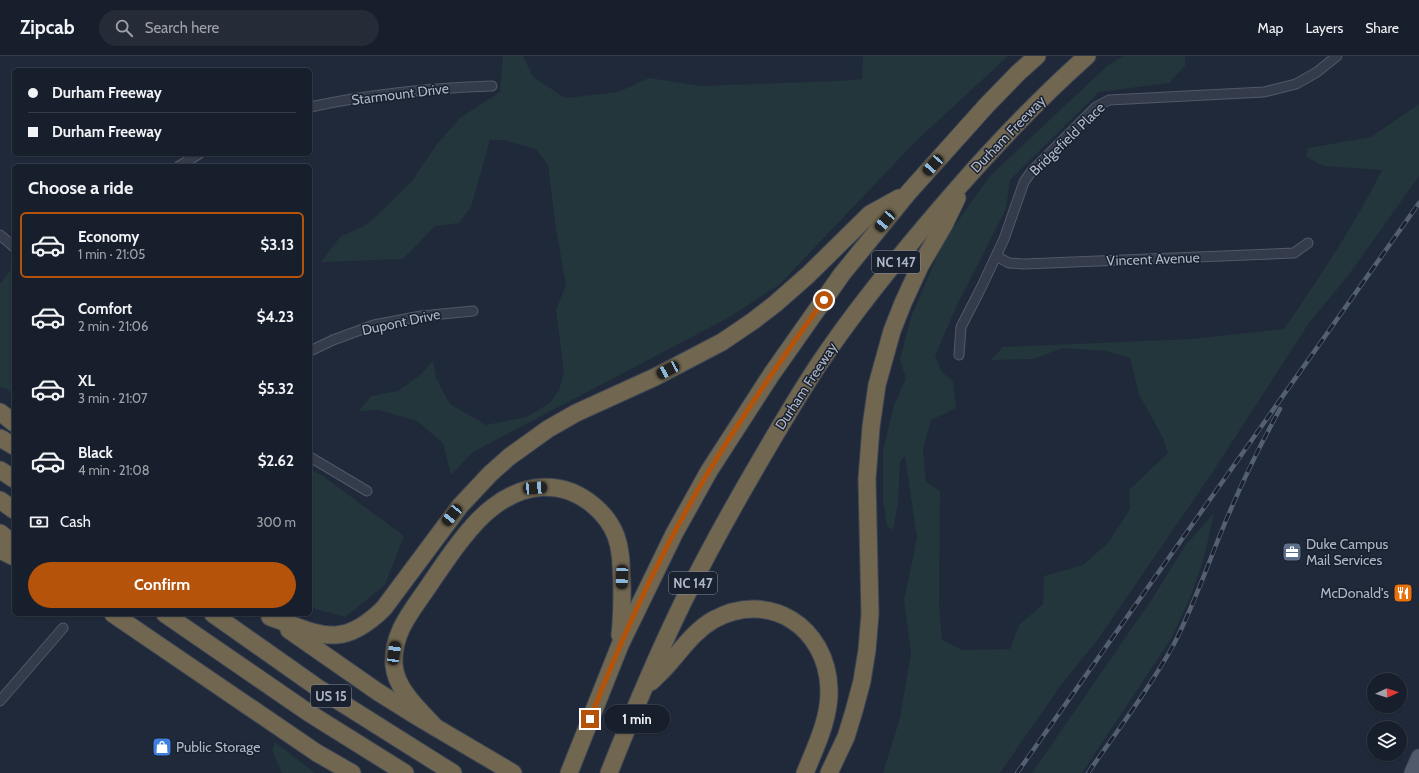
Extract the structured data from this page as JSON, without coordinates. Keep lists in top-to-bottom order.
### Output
{
  "streets": {
    "highway": ["Durham Freeway", "NC 147", "US 15"],
    "street": [
      "Starmount Drive",
      "Bridgefield Place",
      "Vincent Avenue",
      "Dupont Drive"
    ]
  },
  "crossings": [
    ["Bridgefield Place", "Vincent Avenue"]
  ],
  "places": {
    "office": ["Duke Campus Mail Services"],
    "restaurant": ["McDonald's"],
    "shop": ["Public Storage"]
  },
  "north": "right",
  "page": {
    "header": "Zipcab",
    "search": "Search here",
    "nav": ["Map", "Layers", "Share"],
    "banner": ["Durham Freeway", "Durham Freeway"],
    "heading": "Choose a ride",
    "list": [
      {
        "name": "Economy",
        "note": "1 min · 21:05",
        "value": "$3.13"
      },
      {
        "name": "Comfort",
        "note": "2 min · 21:06",
        "value": "$4.23"
      },
      {
        "name": "XL",
        "note": "3 min · 21:07",
        "value": "$5.32"
      },
      {
        "name": "Black",
        "note": "4 min · 21:08",
        "value": "$2.62"
      }
    ],
    "pay": ["Cash", "300 m"],
    "buttons": "Confirm",
    "bubble": "1 min"
  }
}
